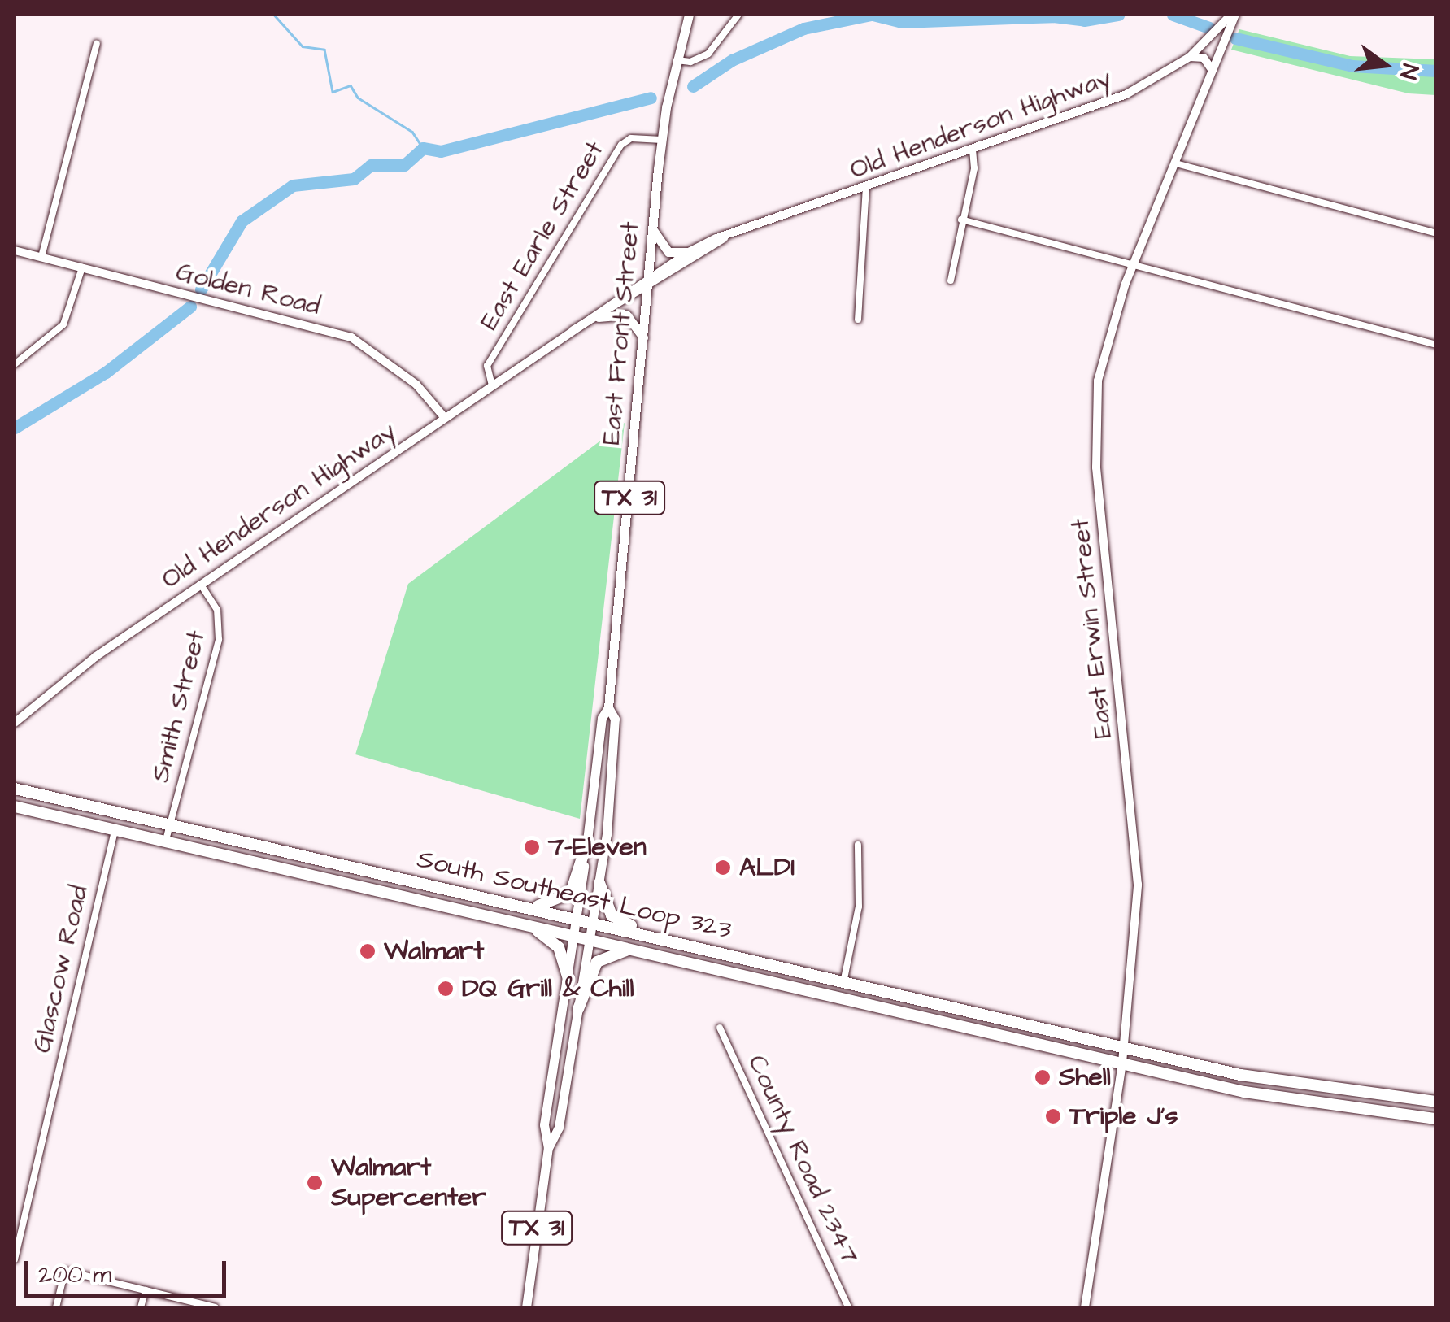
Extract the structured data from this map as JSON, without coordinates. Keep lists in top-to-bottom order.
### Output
{
  "streets": {
    "highway": ["South Southeast Loop 323"],
    "main road": [
      "Old Henderson Highway",
      "Golden Road",
      "East Front Street",
      "TX 31",
      "East Erwin Street"
    ],
    "street": [
      "East Earle Street",
      "Smith Street",
      "Glascow Road",
      "County Road 2347"
    ]
  },
  "crossings": [
    ["Old Henderson Highway", "East Earle Street"],
    ["Old Henderson Highway", "Golden Road"],
    ["Old Henderson Highway", "East Front Street"],
    ["Old Henderson Highway", "East Erwin Street"],
    ["Old Henderson Highway", "Smith Street"],
    ["East Earle Street", "East Front Street"],
    ["East Front Street", "TX 31"],
    ["East Front Street", "South Southeast Loop 323"],
    ["East Erwin Street", "South Southeast Loop 323"],
    ["Smith Street", "South Southeast Loop 323"],
    ["South Southeast Loop 323", "Glascow Road"]
  ],
  "places": [
    "7-Eleven",
    "ALDI",
    "Walmart",
    "DQ Grill & Chill",
    "Shell",
    "Triple J's",
    "Walmart Supercenter"
  ],
  "scale_bar": "200 m",
  "north": "right"
}
